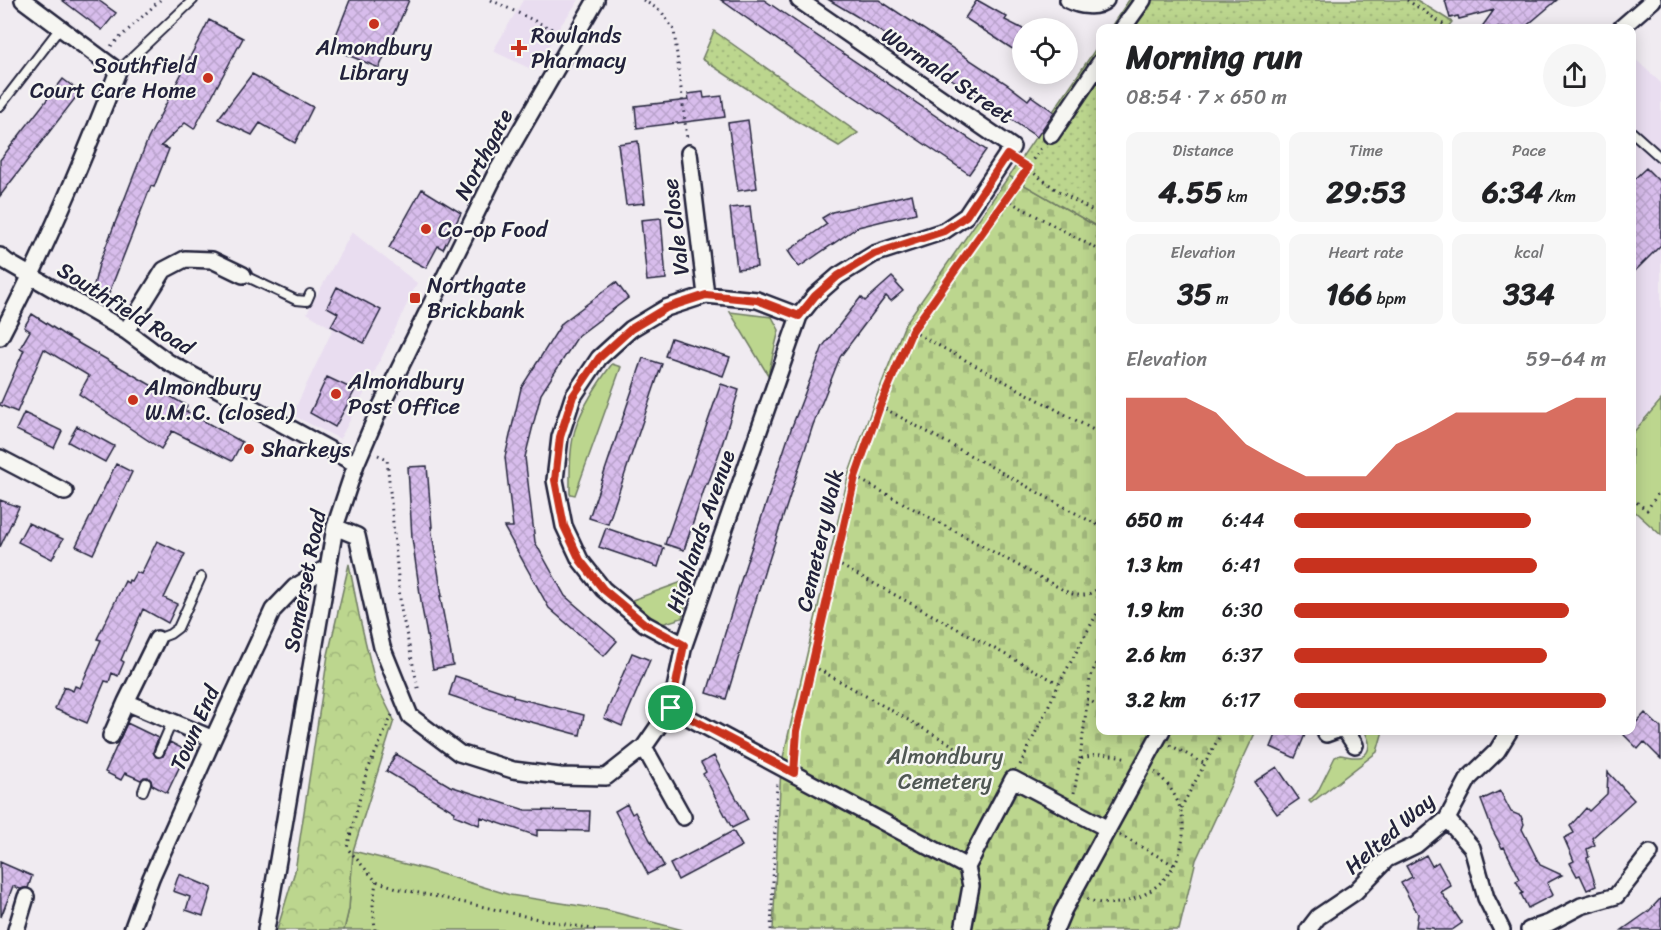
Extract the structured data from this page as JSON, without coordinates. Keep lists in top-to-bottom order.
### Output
{
  "streets": {
    "street": [
      "Wormald Street",
      "Northgate",
      "Vale Close",
      "Southfield Road",
      "Highlands Avenue",
      "Somerset Road",
      "Town End",
      "Helted Way"
    ],
    "path": ["Cemetery Walk"]
  },
  "crossings": [
    ["Wormald Street", "Highlands Avenue"],
    ["Northgate", "Southfield Road"],
    ["Northgate", "Somerset Road"],
    ["Southfield Road", "Somerset Road"],
    ["Highlands Avenue", "Somerset Road"],
    ["Somerset Road", "Town End"]
  ],
  "parks": ["Almondbury Cemetery"],
  "places": {
    "other": [
      "Almondbury Library",
      "Southfield Court Care Home",
      "Co-op Food",
      "Almondbury Post Office",
      "Almondbury W.M.C. (closed)",
      "Sharkeys"
    ],
    "health": ["Rowlands Pharmacy"],
    "transit": ["Northgate Brickbank"]
  },
  "page": {
    "heading": ["Morning run", "08:54 · 7 × 650 m"],
    "stats": [
      ["Distance", "4.55 km"],
      ["Time", "29:53"],
      ["Pace", "6:34 /km"],
      ["Elevation", "35 m"],
      ["Heart rate", "166 bpm"],
      ["kcal", "334"]
    ],
    "chart": ["Elevation", "59–64 m"],
    "list": [
      {
        "name": "650 m",
        "note": "6:44"
      },
      {
        "name": "1.3 km",
        "note": "6:41"
      },
      {
        "name": "1.9 km",
        "note": "6:30"
      },
      {
        "name": "2.6 km",
        "note": "6:37"
      },
      {
        "name": "3.2 km",
        "note": "6:17"
      }
    ]
  }
}
